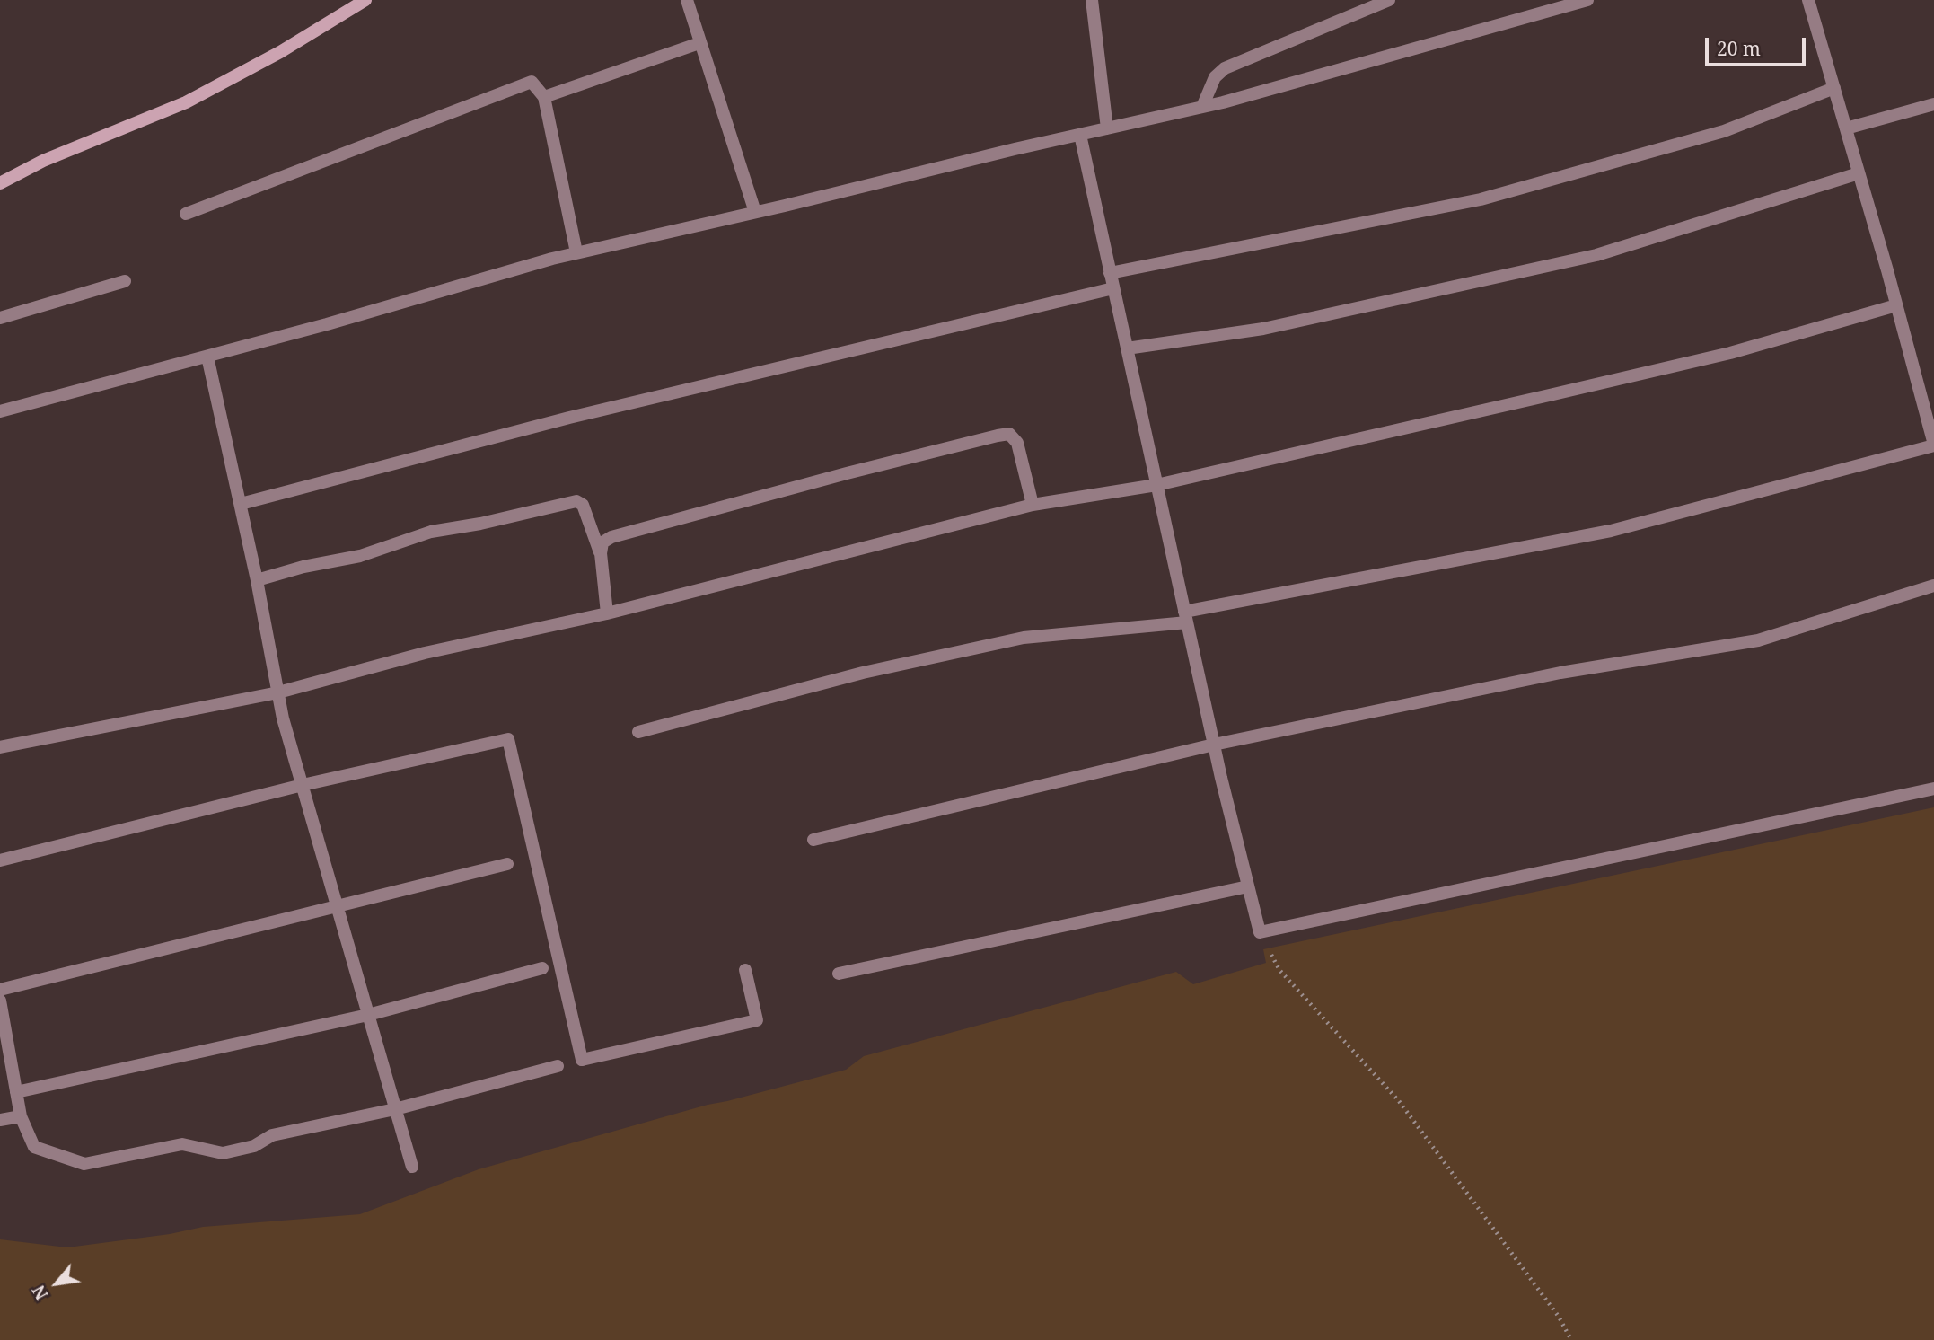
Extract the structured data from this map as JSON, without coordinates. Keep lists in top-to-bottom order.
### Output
{
  "scale_bar": "20 m",
  "north": "bottom left"
}
